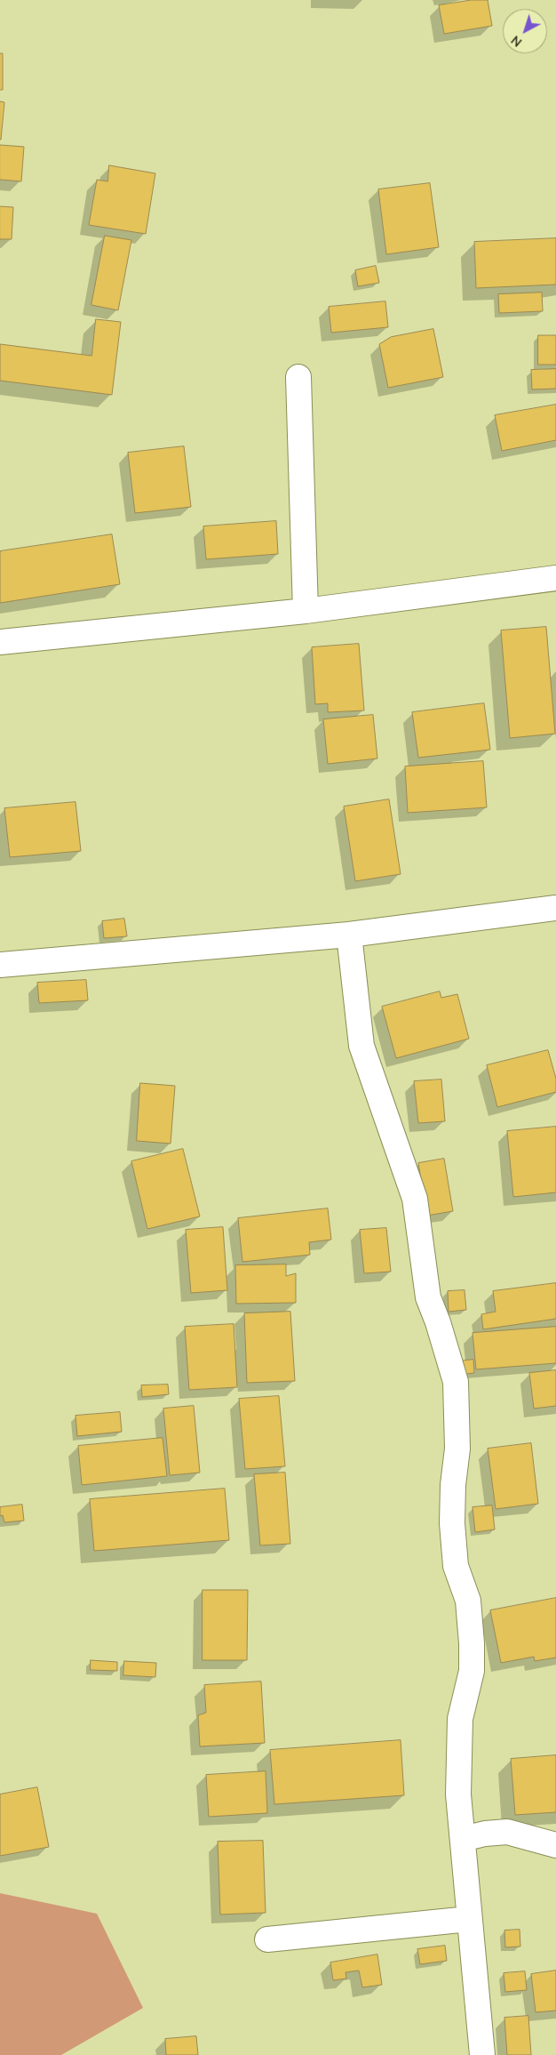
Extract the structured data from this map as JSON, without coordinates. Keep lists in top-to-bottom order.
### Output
{
  "north": "bottom left"
}
